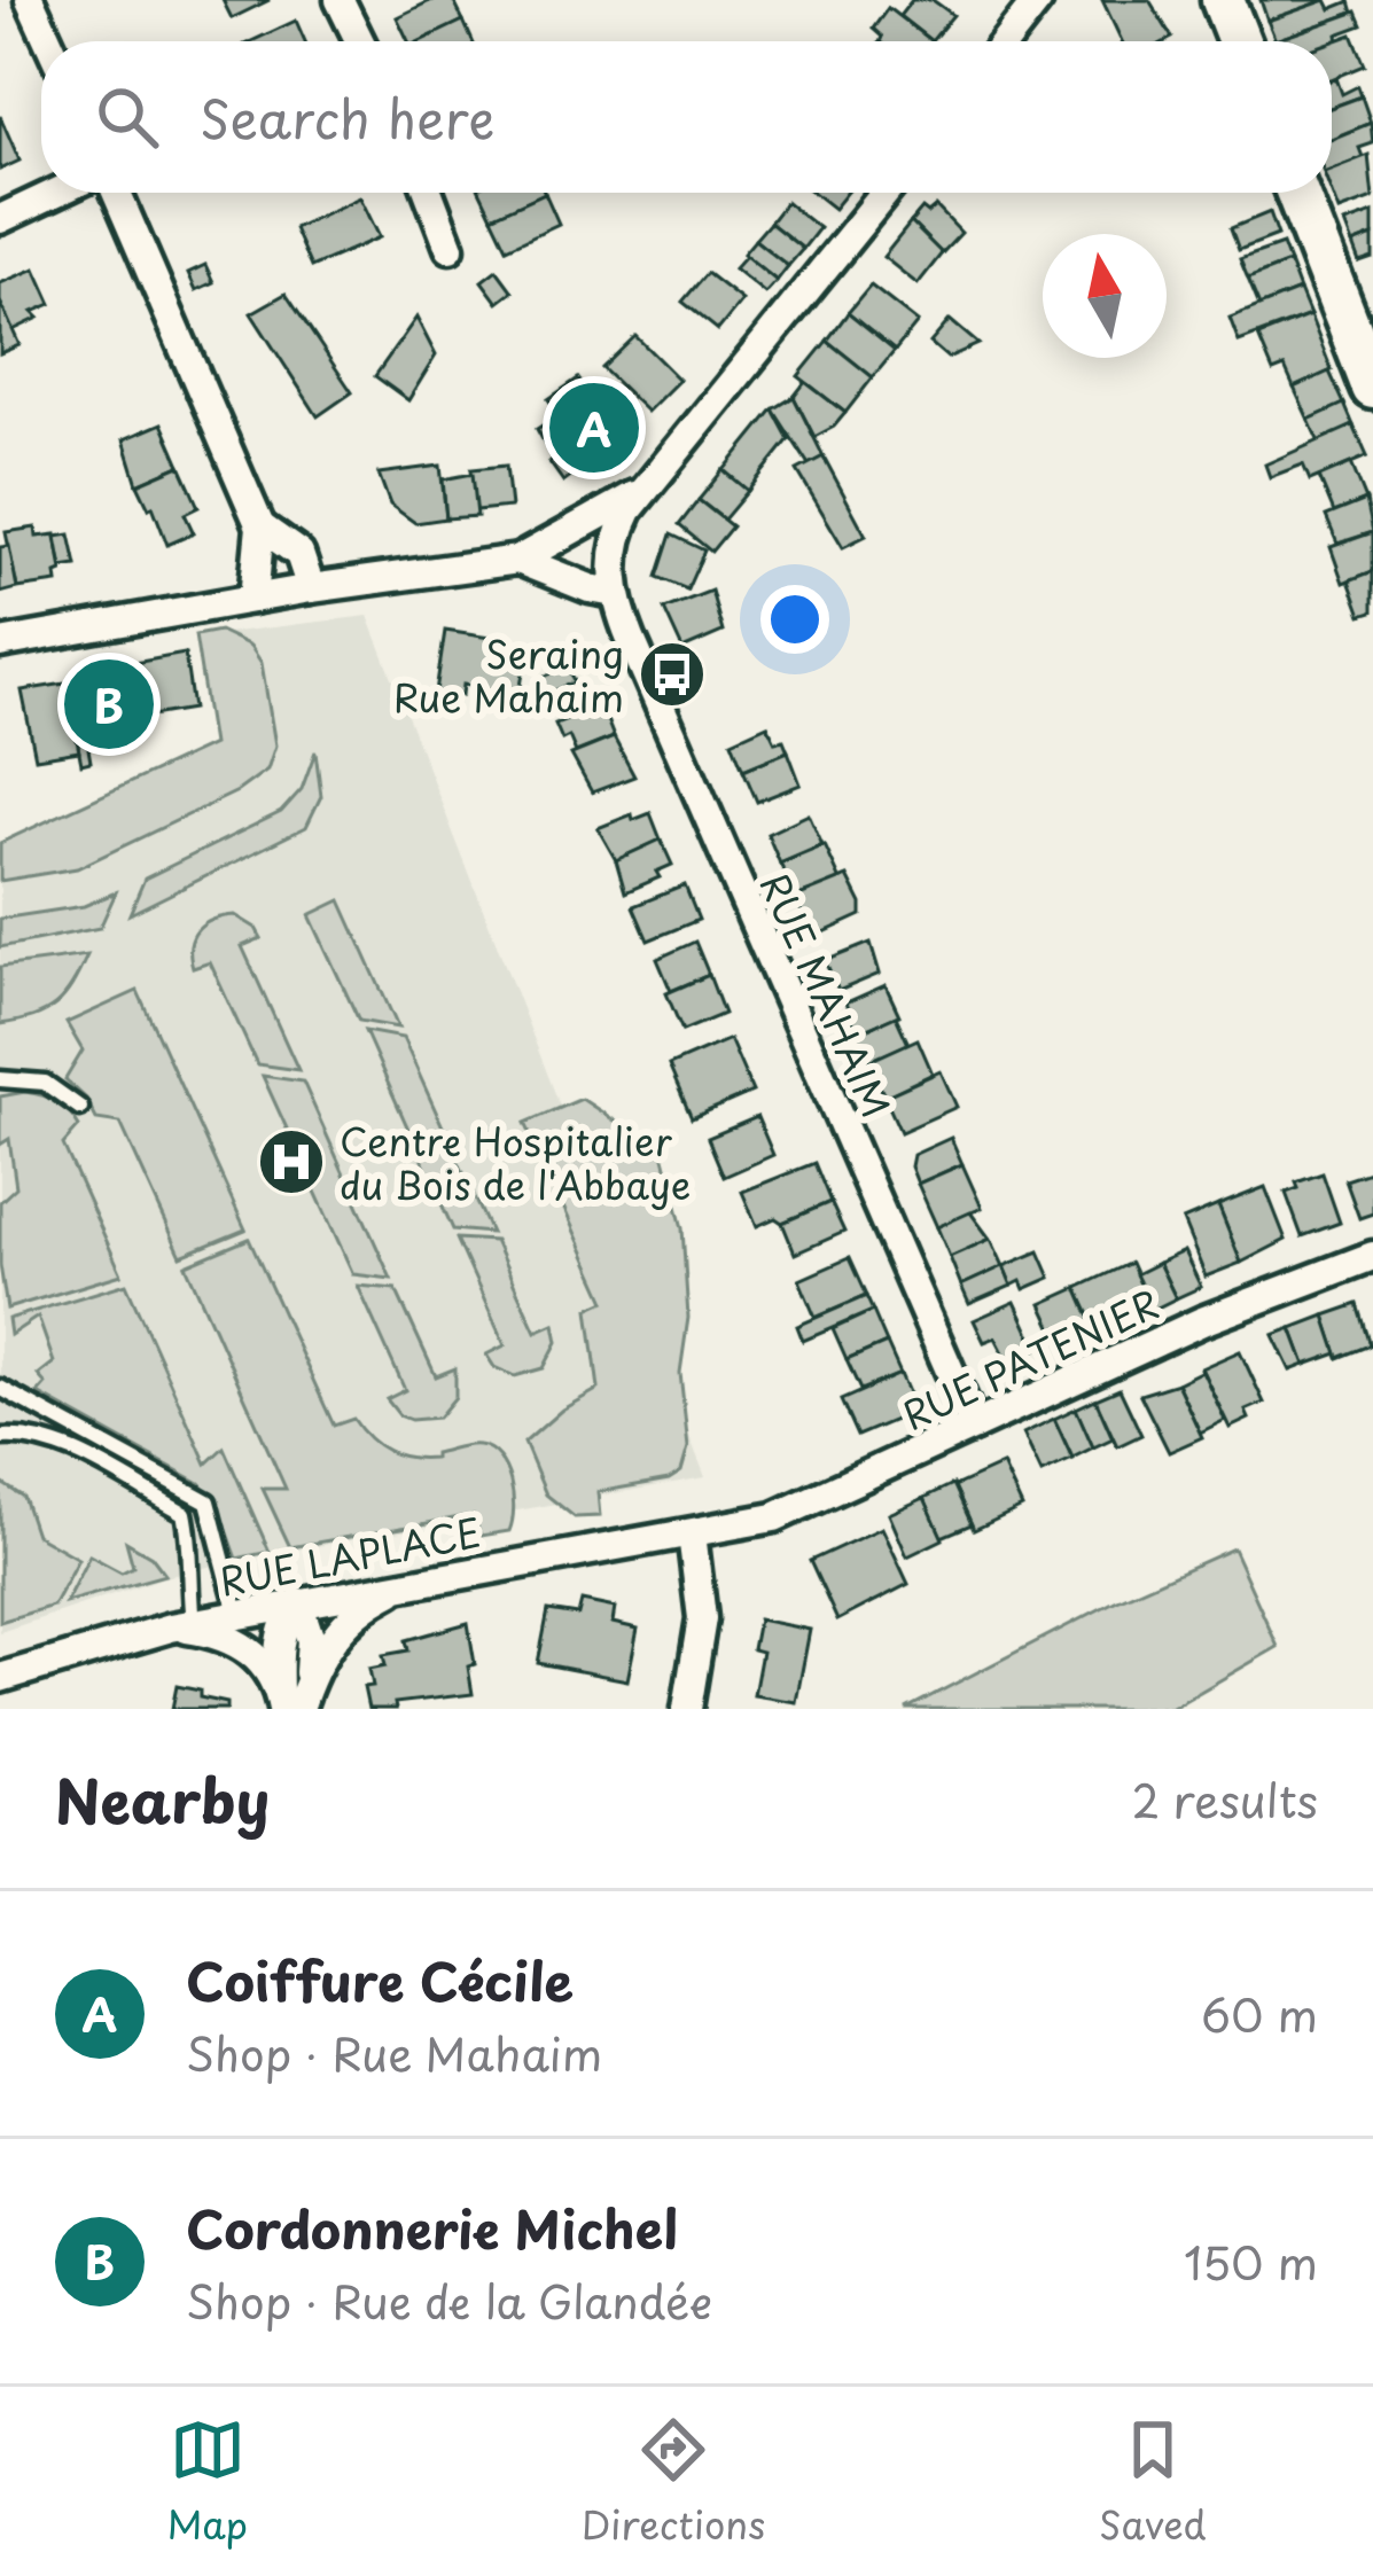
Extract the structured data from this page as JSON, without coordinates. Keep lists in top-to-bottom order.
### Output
{
  "streets": {
    "street": ["RUE MAHAIM", "RUE PATENIER", "RUE LAPLACE"]
  },
  "crossings": [
    ["RUE MAHAIM", "RUE PATENIER"],
    ["RUE PATENIER", "RUE LAPLACE"]
  ],
  "places": {
    "bus stop": ["Seraing Rue Mahaim"],
    "hospital": ["Centre Hospitalier du Bois de l'Abbaye"]
  },
  "north": "top",
  "page": {
    "search": "Search here",
    "pins": ["A", "B"],
    "heading": ["Nearby", "2 results"],
    "list": [
      {
        "mark": "A",
        "name": "Coiffure Cécile",
        "note": "Shop · Rue Mahaim",
        "value": "60 m"
      },
      {
        "mark": "B",
        "name": "Cordonnerie Michel",
        "note": "Shop · Rue de la Glandée",
        "value": "150 m"
      }
    ],
    "nav": ["Map", "Directions", "Saved"]
  }
}
